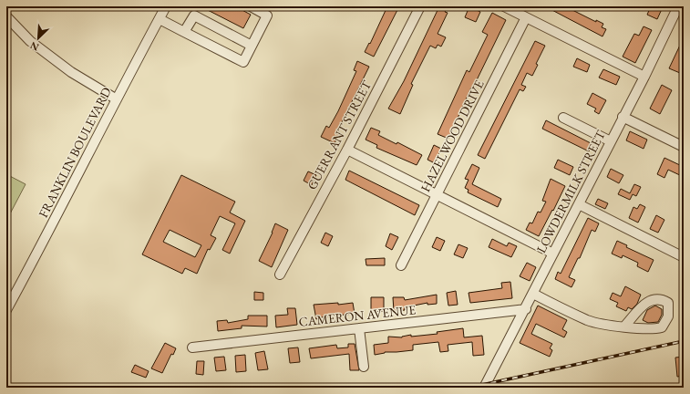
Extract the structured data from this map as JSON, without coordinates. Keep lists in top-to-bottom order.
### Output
{
  "streets": {
    "street": [
      "GUERRANT STREET",
      "HAZELWOOD DRIVE",
      "FRANKLIN BOULEVARD",
      "LOWDERMILK STREET",
      "CAMERON AVENUE"
    ]
  },
  "crossings": [
    ["LOWDERMILK STREET", "CAMERON AVENUE"]
  ],
  "north": "bottom left"
}
